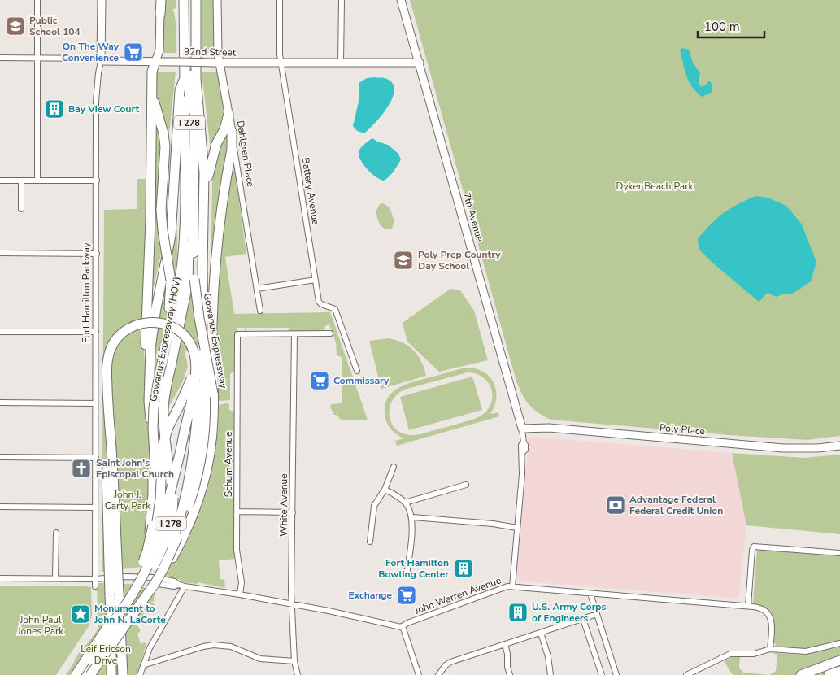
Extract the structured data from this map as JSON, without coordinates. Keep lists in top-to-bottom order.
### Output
{
  "streets": {
    "highway": ["I 278", "Gowanus Expressway (HOV)", "Gowanus Expressway"],
    "main road": [
      "92nd Street",
      "Dahlgren Place",
      "7th Avenue",
      "Fort Hamilton Parkway",
      "Poly Place"
    ],
    "street": [
      "Battery Avenue",
      "Schum Avenue",
      "White Avenue",
      "John Warren Avenue"
    ]
  },
  "crossings": [
    ["92nd Street", "Dahlgren Place"],
    ["92nd Street", "Battery Avenue"],
    ["92nd Street", "7th Avenue"],
    ["92nd Street", "Fort Hamilton Parkway"],
    ["7th Avenue", "Poly Place"],
    ["7th Avenue", "John Warren Avenue"],
    ["Schum Avenue", "White Avenue"]
  ],
  "parks": [
    "Dyker Beach Park",
    "John J. Carty Park",
    "John Paul Jones Park",
    "Leif Ericson Drive"
  ],
  "places": {
    "school or university": ["Public School 104", "Poly Prep Country Day School"],
    "supermarket": ["On The Way Convenience", "Commissary", "Exchange"],
    "building": ["Bay View Court", "Fort Hamilton Bowling Center", "U.S. Army Corps of Engineers"],
    "church": ["Saint John's Episcopal Church"],
    "bank": ["Advantage Federal Federal Credit Union"],
    "place": ["Monument to John N. LaCorte"]
  },
  "scale_bar": "100 m"
}
